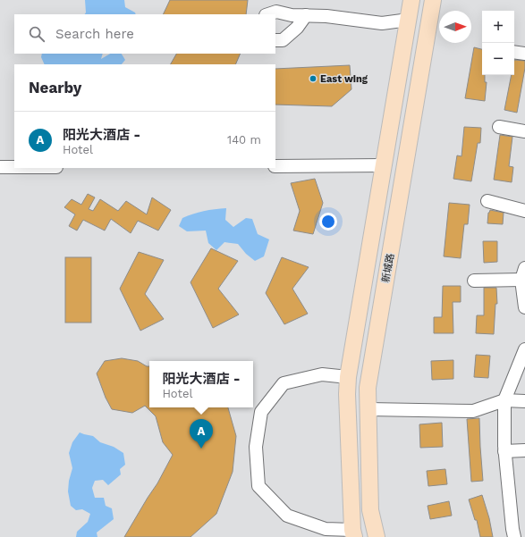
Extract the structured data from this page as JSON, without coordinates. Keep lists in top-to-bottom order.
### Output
{
  "streets": {
    "main road": ["新城路"]
  },
  "places": ["East wing"],
  "north": "right",
  "page": {
    "map_buttons": ["+", "−"],
    "search": "Search here",
    "heading": "Nearby",
    "list": [
      {
        "mark": "A",
        "name": "阳光大酒店 -",
        "note": "Hotel",
        "value": "140 m"
      }
    ],
    "popup": ["阳光大酒店 -", "Hotel"],
    "pins": "A"
  }
}
